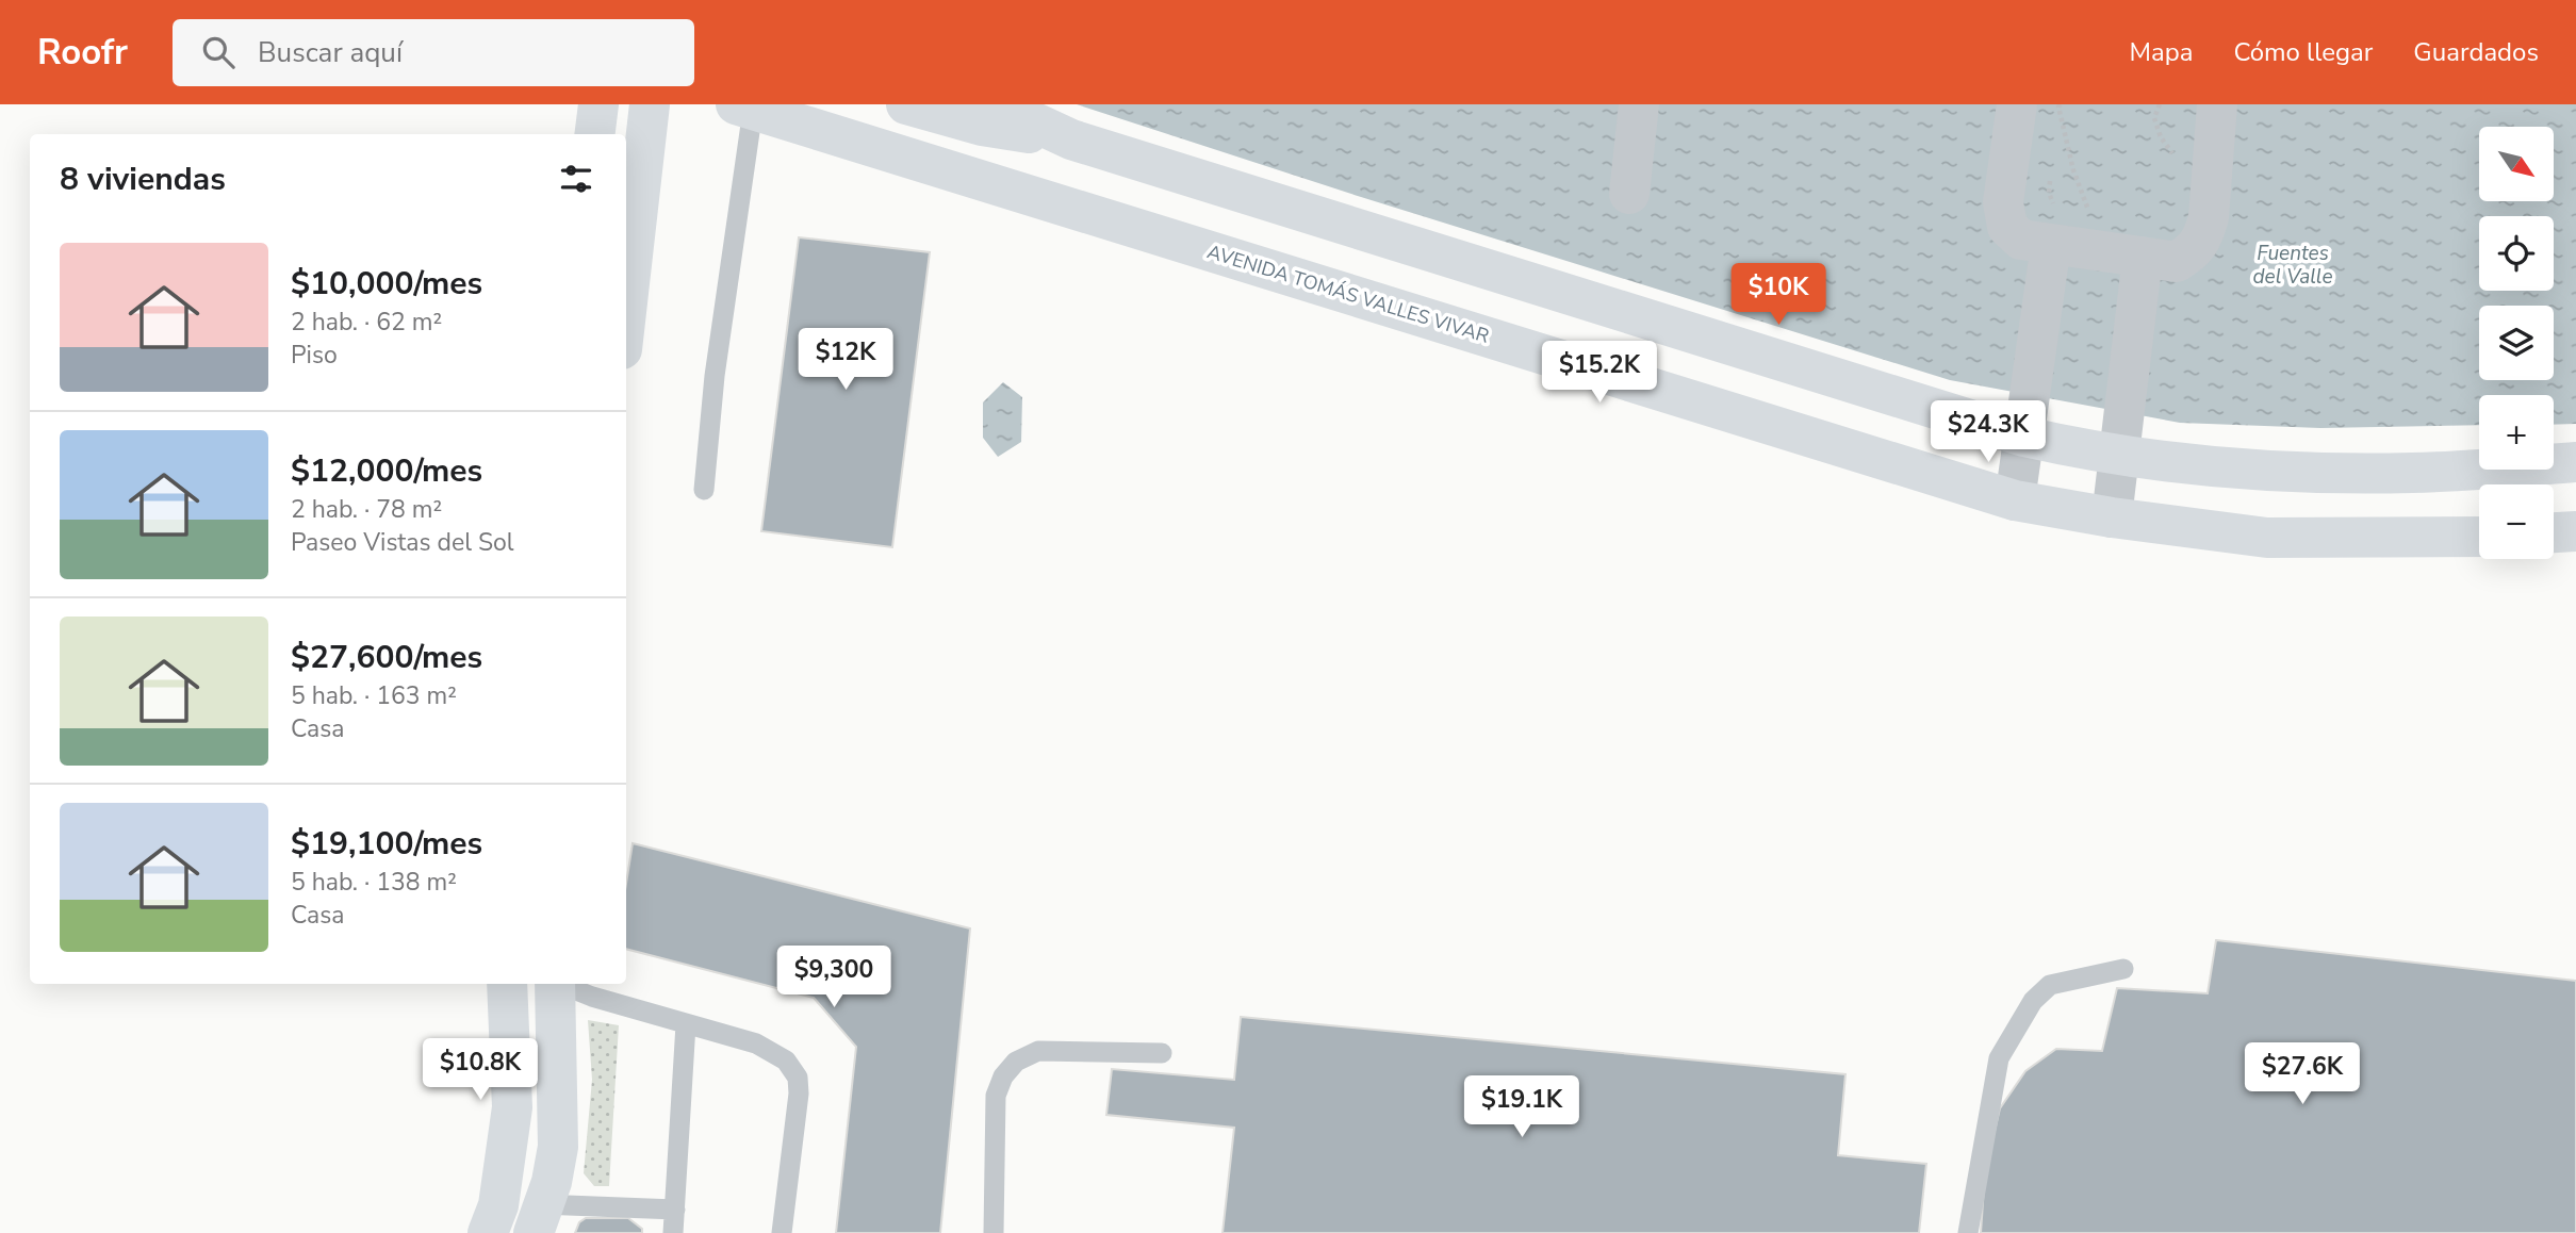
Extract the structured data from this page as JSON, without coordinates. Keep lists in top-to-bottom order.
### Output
{
  "streets": {
    "street": ["AVENIDA TOMÁS VALLES VIVAR"]
  },
  "water": ["Fuentes del Valle"],
  "north": "bottom right",
  "page": {
    "header": "Roofr",
    "search": "Buscar aquí",
    "nav": ["Mapa", "Cómo llegar", "Guardados"],
    "map_buttons": ["+", "−"],
    "heading": "8 viviendas",
    "list": [
      {
        "name": "$10,000/mes",
        "note": "2 hab. · 62 m² · Piso"
      },
      {
        "name": "$12,000/mes",
        "note": "2 hab. · 78 m² · Paseo Vistas del Sol"
      },
      {
        "name": "$27,600/mes",
        "note": "5 hab. · 163 m² · Casa"
      },
      {
        "name": "$19,100/mes",
        "note": "5 hab. · 138 m² · Casa"
      }
    ],
    "price": [
      "$10K",
      "$12K",
      "$15.2K",
      "$24.3K",
      "$9,300",
      "$10.8K",
      "$27.6K",
      "$19.1K"
    ]
  }
}
